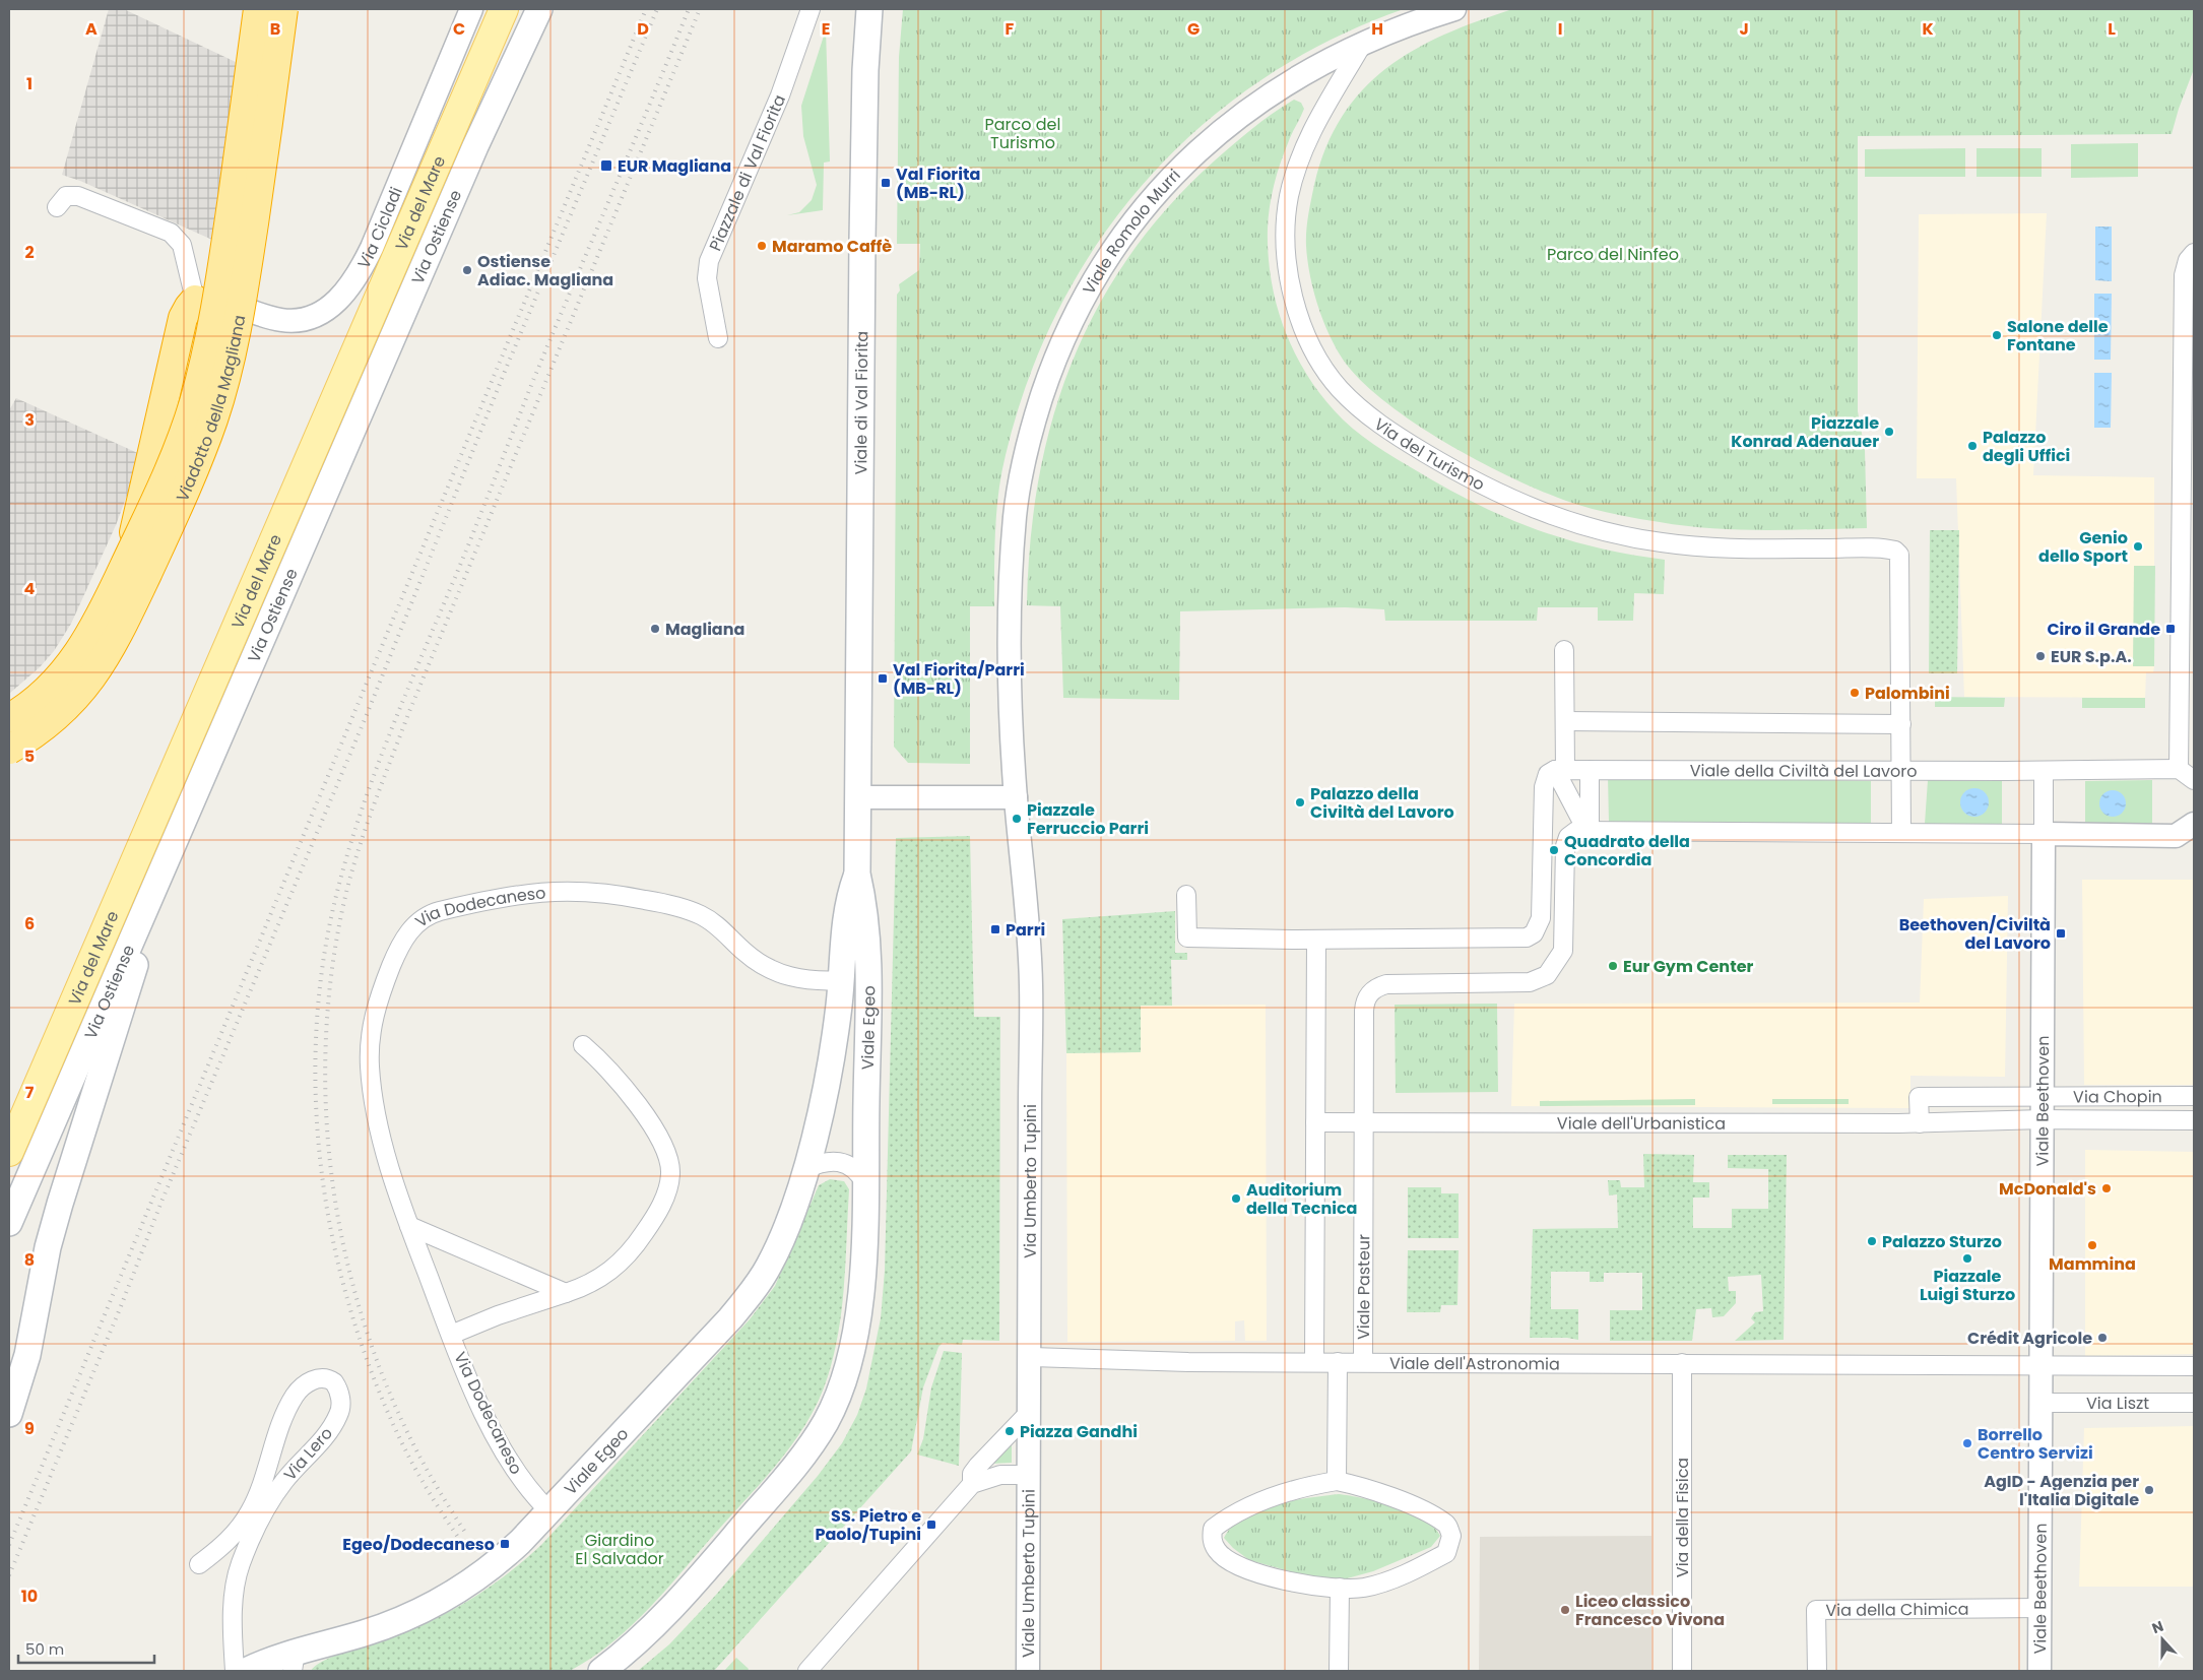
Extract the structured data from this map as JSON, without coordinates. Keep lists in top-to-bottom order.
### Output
{
  "streets": {
    "highway": ["Viadotto della Magliana"],
    "main road": [
      "Via del Mare",
      "Via Ostiense",
      "Viale di Val Fiorita",
      "Viale Egeo"
    ],
    "street": [
      "Piazzale di Val Fiorita",
      "Via Cicladi",
      "Viale Romolo Murri",
      "Via del Turismo",
      "Viale della Civiltà del Lavoro",
      "Via Dodecaneso",
      "Via Chopin",
      "Viale Beethoven",
      "Viale dell'Urbanistica",
      "Via Umberto Tupini",
      "Viale Pasteur",
      "Viale dell'Astronomia",
      "Via Liszt",
      "Via Lero",
      "Via della Fisica",
      "Viale Umberto Tupini",
      "Via della Chimica"
    ]
  },
  "crossings": [
    ["Viale Romolo Murri", "Via del Turismo"],
    ["Viale Romolo Murri", "Via Umberto Tupini"],
    ["Viale di Val Fiorita", "Viale Egeo"],
    ["Via Dodecaneso", "Viale Egeo"],
    ["Via Chopin", "Viale Beethoven"],
    ["Viale Beethoven", "Viale dell'Astronomia"],
    ["Viale Beethoven", "Via Liszt"],
    ["Viale Beethoven", "Via della Chimica"],
    ["Viale dell'Urbanistica", "Viale Pasteur"],
    ["Via Umberto Tupini", "Viale dell'Astronomia"],
    ["Viale Pasteur", "Viale dell'Astronomia"],
    ["Viale dell'Astronomia", "Via della Fisica"]
  ],
  "parks": ["Parco del Turismo", "Parco del Ninfeo", "Giardino El Salvador"],
  "places": {
    "transit": [
      "EUR Magliana",
      "Val Fiorita (MB-RL)",
      "Ciro il Grande",
      "Val Fiorita/Parri (MB-RL)",
      "Parri",
      "Beethoven/Civiltà del Lavoro",
      "SS. Pietro e Paolo/Tupini",
      "Egeo/Dodecaneso"
    ],
    "other": [
      "Maramo Caffè",
      "Ostiense Adiac. Magliana",
      "Salone delle Fontane",
      "Piazzale Konrad Adenauer",
      "Palazzo degli Uffici",
      "Genio dello Sport",
      "Magliana",
      "EUR S.p.A.",
      "Palombini",
      "Palazzo della Civiltà del Lavoro",
      "Piazzale Ferruccio Parri",
      "Quadrato della Concordia",
      "Eur Gym Center",
      "McDonald's",
      "Auditorium della Tecnica",
      "Palazzo Sturzo",
      "Mammina",
      "Piazzale Luigi Sturzo",
      "Crédit Agricole",
      "Piazza Gandhi",
      "Borrello Centro Servizi",
      "AgID - Agenzia per l'Italia Digitale",
      "Liceo classico Francesco Vivona"
    ]
  },
  "scale_bar": "50 m",
  "north": "top",
  "grid": {
    "columns": [
      "A",
      "B",
      "C",
      "D",
      "E",
      "F",
      "G",
      "H",
      "I",
      "J",
      "K",
      "L"
    ],
    "rows": [
      "1",
      "2",
      "3",
      "4",
      "5",
      "6",
      "7",
      "8",
      "9",
      "10"
    ]
  }
}
